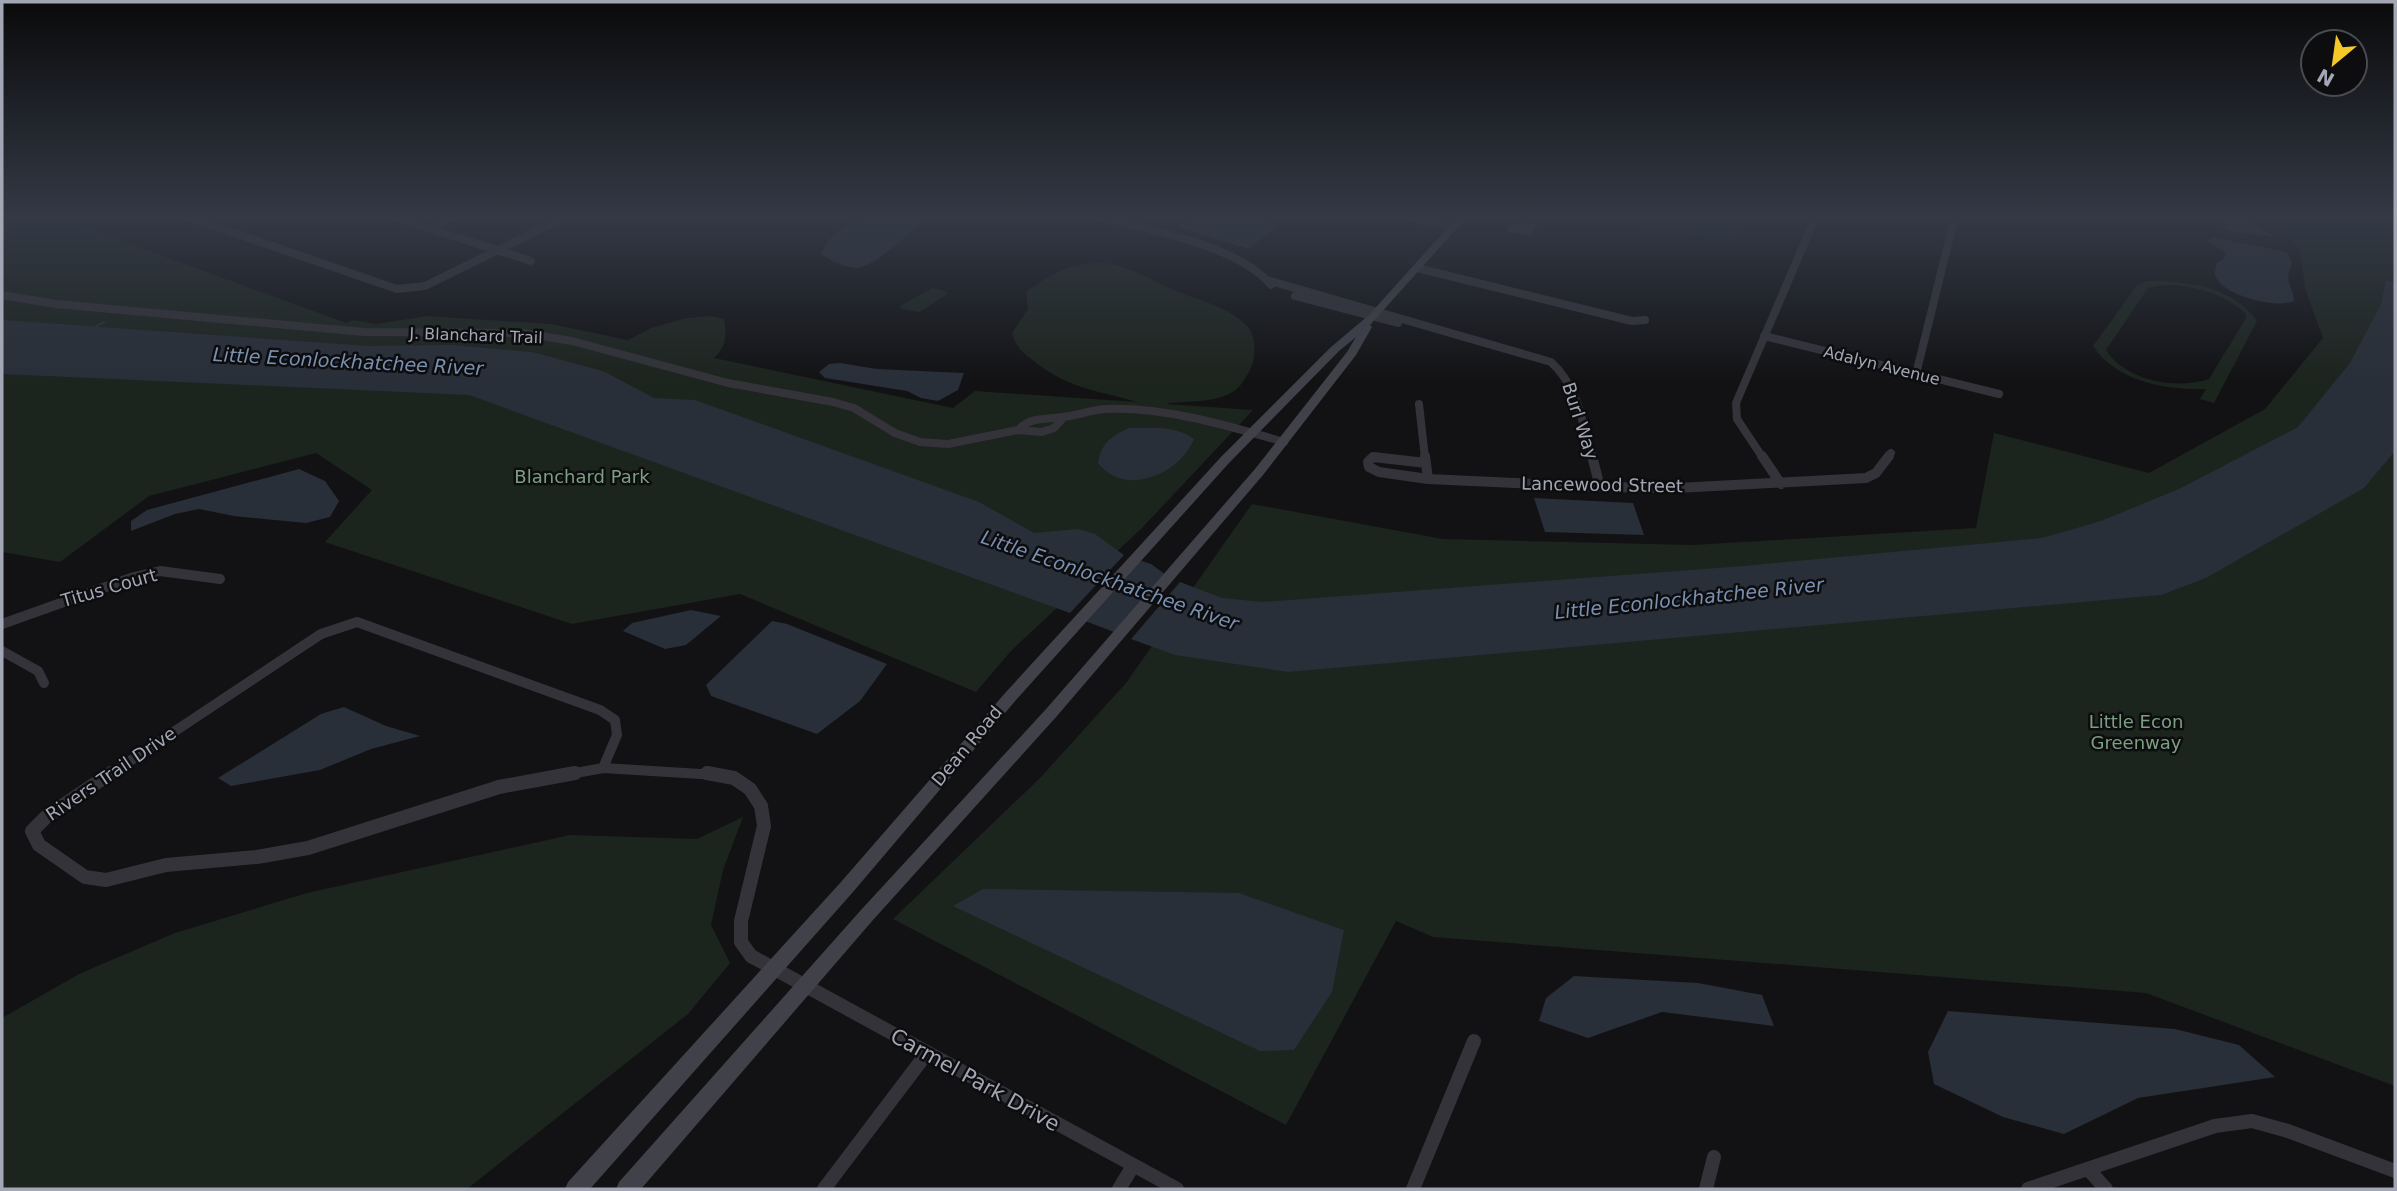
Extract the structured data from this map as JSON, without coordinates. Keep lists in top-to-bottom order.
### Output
{
  "streets": {
    "main road": ["Dean Road"],
    "street": [
      "J. Blanchard Trail",
      "Adalyn Avenue",
      "Burl Way",
      "Lancewood Street",
      "Titus Court",
      "Rivers Trail Drive",
      "Carmel Park Drive"
    ]
  },
  "crossings": [
    ["J. Blanchard Trail", "Dean Road"],
    ["Burl Way", "Lancewood Street"],
    ["Burl Way", "Dean Road"],
    ["Dean Road", "Rivers Trail Drive"],
    ["Dean Road", "Carmel Park Drive"],
    ["Rivers Trail Drive", "Carmel Park Drive"]
  ],
  "water": ["Little Econlockhatchee River"],
  "parks": ["Blanchard Park", "Little Econ Greenway"],
  "north": "bottom left"
}
